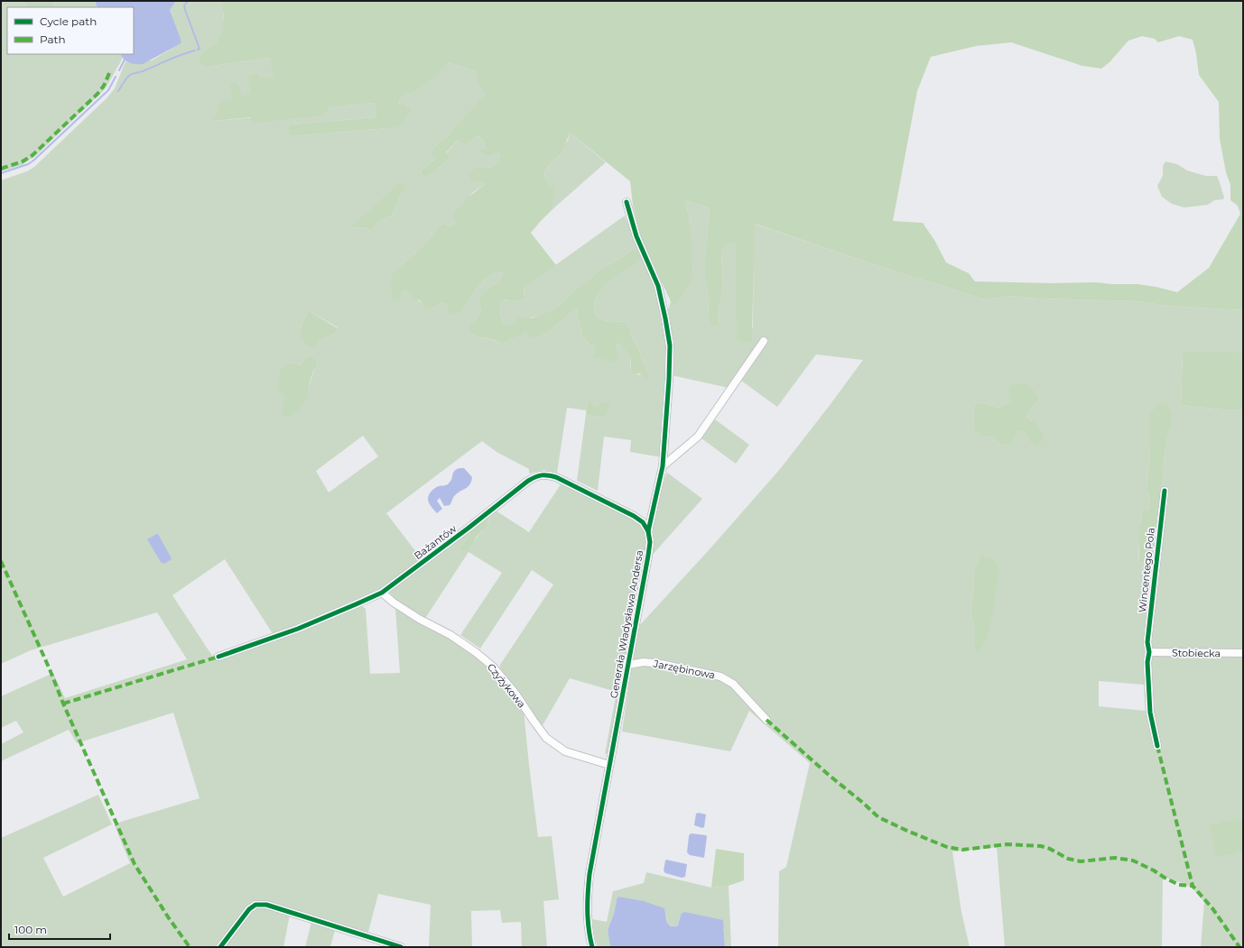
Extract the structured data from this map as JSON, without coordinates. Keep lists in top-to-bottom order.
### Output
{
  "streets": {
    "street": [
      "Bażantów",
      "Wincentego Pola",
      "Generała Władysława Andersa",
      "Stobiecka",
      "Jarzębinowa",
      "Czyżykowa"
    ]
  },
  "crossings": [
    ["Bażantów", "Generała Władysława Andersa"],
    ["Bażantów", "Czyżykowa"],
    ["Wincentego Pola", "Stobiecka"],
    ["Generała Władysława Andersa", "Jarzębinowa"],
    ["Generała Władysława Andersa", "Czyżykowa"]
  ],
  "legend": ["Cycle path", "Path"],
  "scale_bar": "100 m"
}
